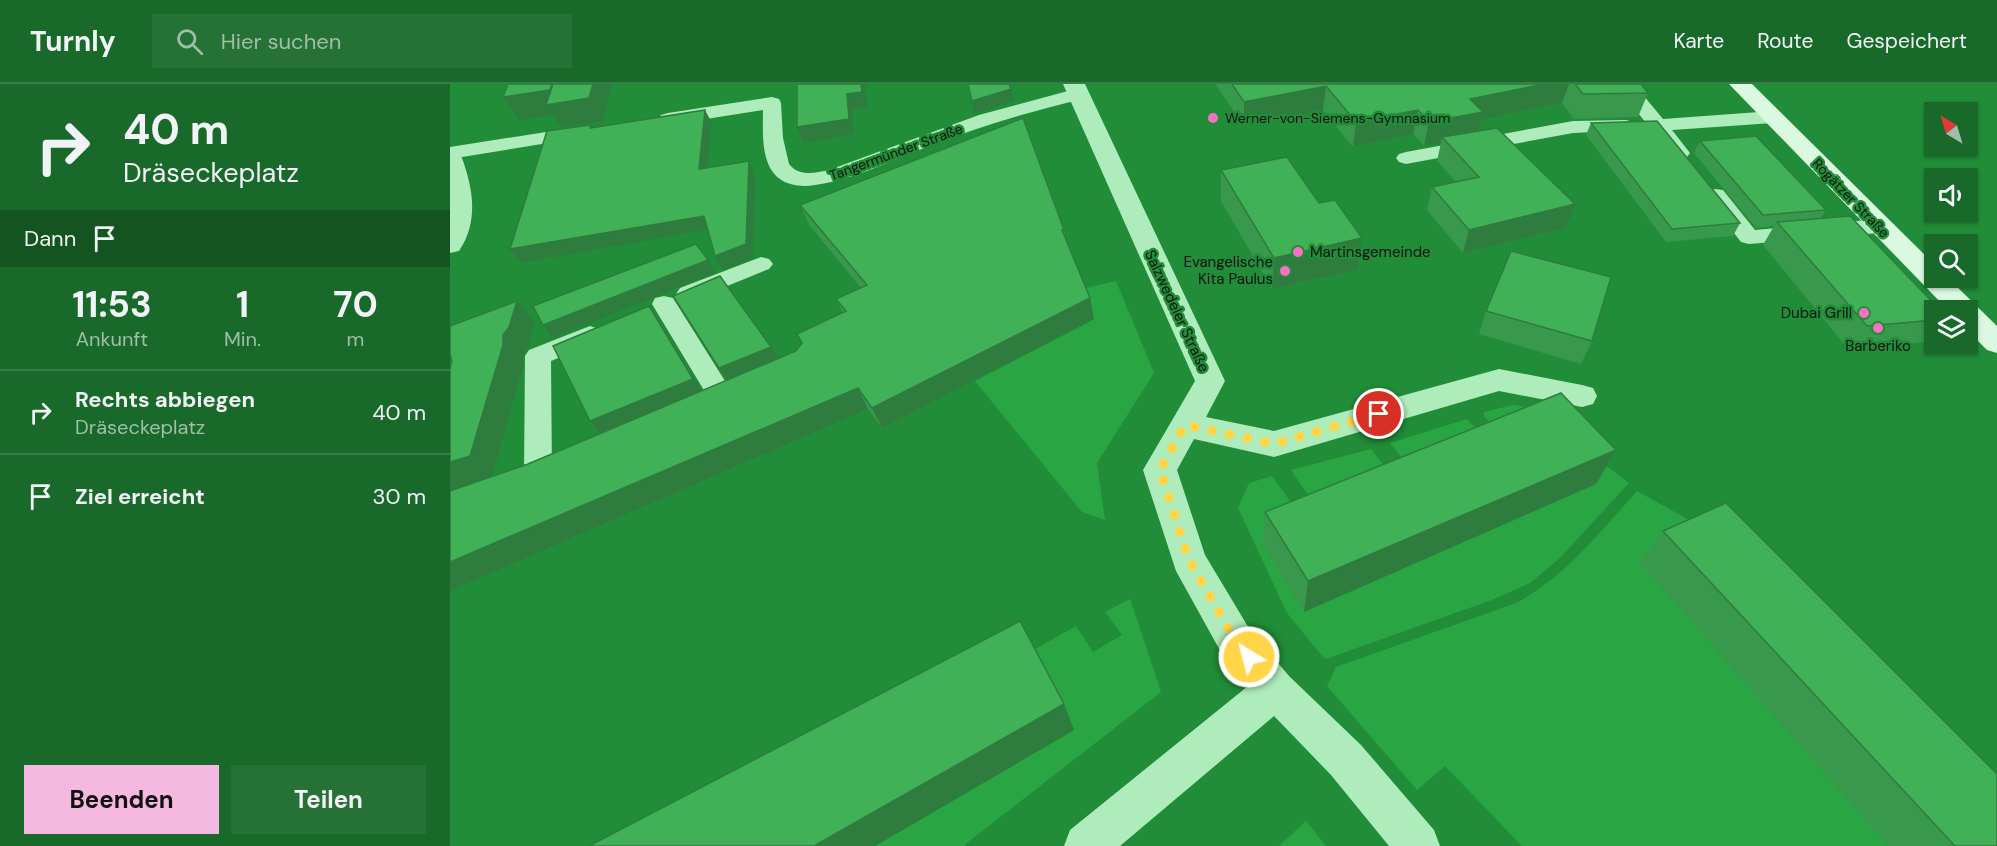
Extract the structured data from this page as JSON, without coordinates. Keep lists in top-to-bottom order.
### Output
{
  "streets": {
    "street": ["Rogätzer Straße", "Salzwedeler Straße"],
    "lane": ["Tangermünder Straße"]
  },
  "crossings": [
    ["Tangermünder Straße", "Salzwedeler Straße"]
  ],
  "places": [
    "Werner-von-Siemens-Gymnasium",
    "Martinsgemeinde",
    "Evangelische Kita Paulus",
    "Dubai Grill",
    "Barberiko"
  ],
  "north": "top left",
  "page": {
    "header": "Turnly",
    "search": "Hier suchen",
    "nav": ["Karte", "Route", "Gespeichert"],
    "turn": ["40 m", "Dräseckeplatz"],
    "then": "Dann",
    "eta": [
      "11:53",
      "Ankunft",
      "1",
      "Min.",
      "70",
      "m"
    ],
    "list": [
      {
        "name": "Rechts abbiegen",
        "note": "Dräseckeplatz",
        "value": "40 m"
      },
      {
        "name": "Ziel erreicht",
        "value": "30 m"
      }
    ],
    "buttons": ["Beenden", "Teilen"]
  }
}
